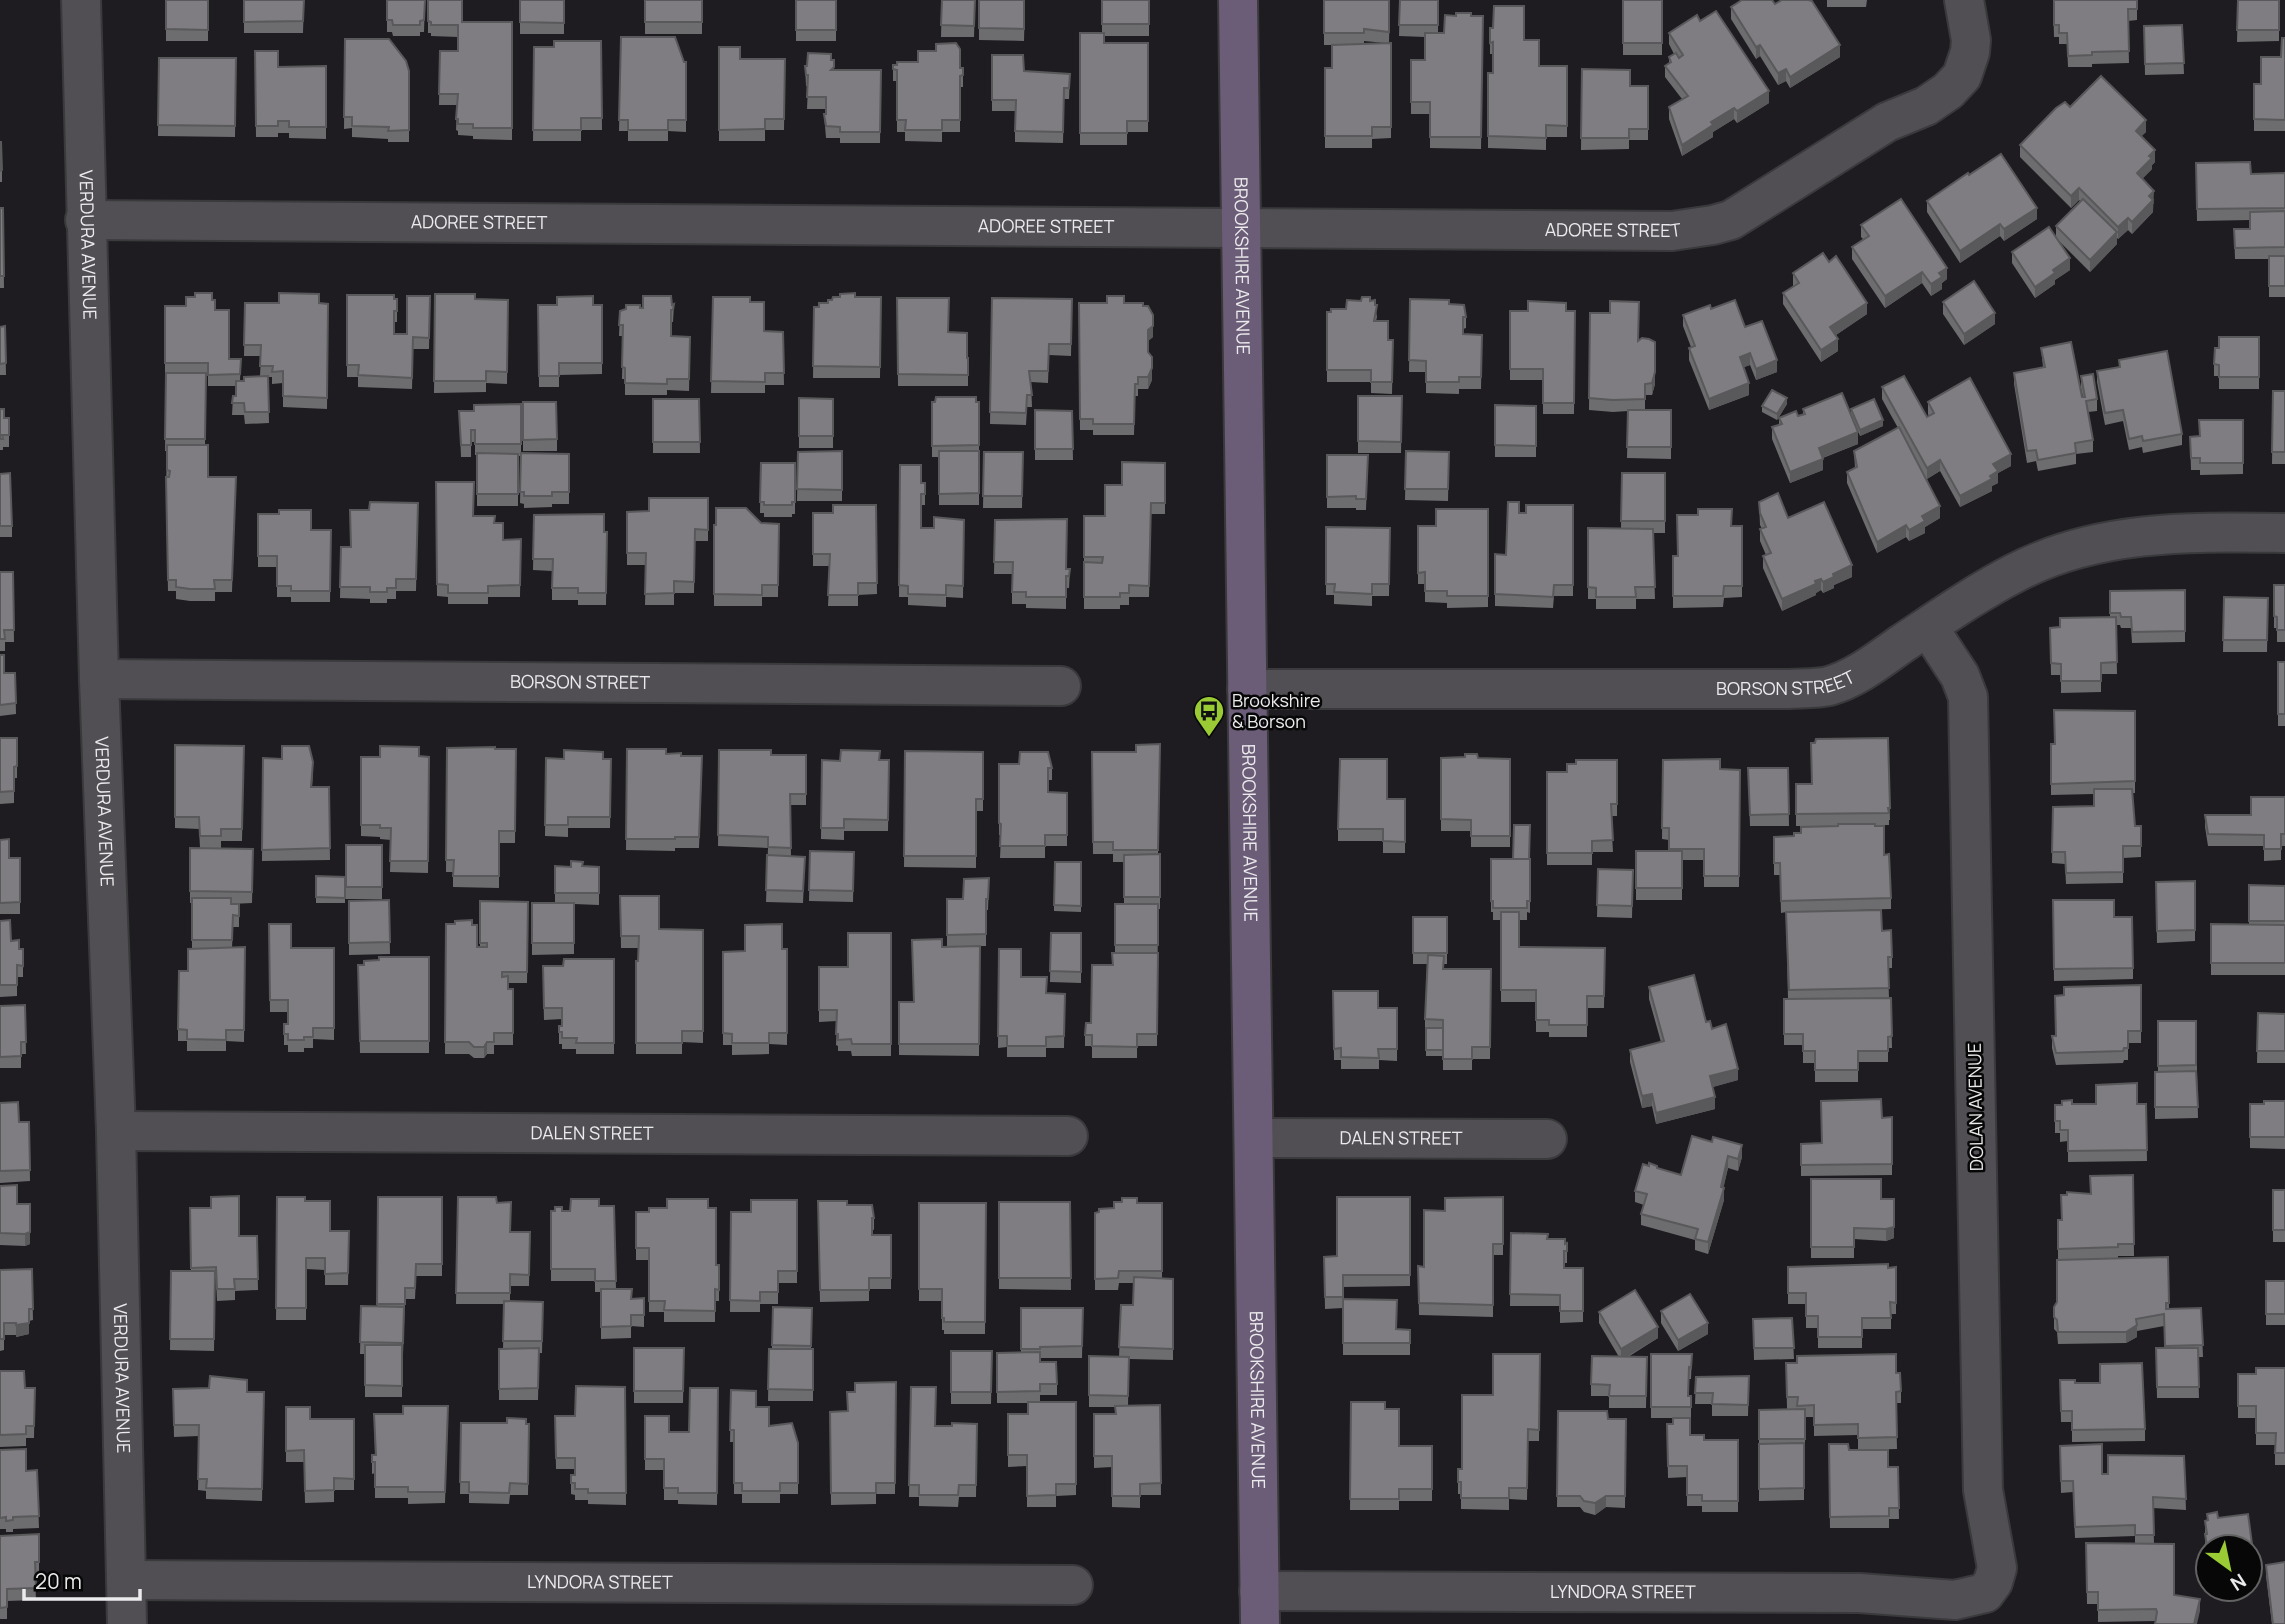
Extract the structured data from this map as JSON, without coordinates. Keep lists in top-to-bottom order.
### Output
{
  "streets": {
    "street": [
      "ADOREE STREET",
      "VERDURA AVENUE",
      "BROOKSHIRE AVENUE",
      "BORSON STREET",
      "DOLAN AVENUE",
      "DALEN STREET",
      "LYNDORA STREET"
    ]
  },
  "crossings": [
    ["ADOREE STREET", "VERDURA AVENUE"],
    ["ADOREE STREET", "BROOKSHIRE AVENUE"],
    ["VERDURA AVENUE", "BORSON STREET"],
    ["VERDURA AVENUE", "DALEN STREET"],
    ["VERDURA AVENUE", "LYNDORA STREET"],
    ["BROOKSHIRE AVENUE", "BORSON STREET"],
    ["BROOKSHIRE AVENUE", "DALEN STREET"],
    ["BROOKSHIRE AVENUE", "LYNDORA STREET"],
    ["BORSON STREET", "DOLAN AVENUE"],
    ["DOLAN AVENUE", "LYNDORA STREET"]
  ],
  "places": {
    "bus stop": ["Brookshire & Borson"]
  },
  "scale_bar": "20 m",
  "north": "bottom right"
}
